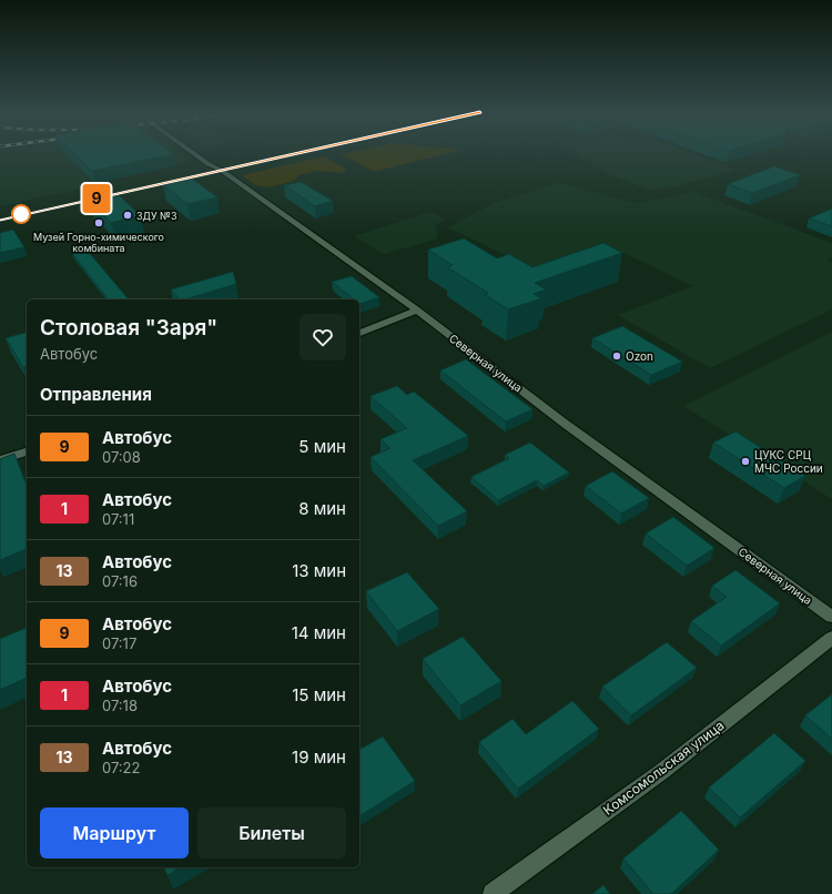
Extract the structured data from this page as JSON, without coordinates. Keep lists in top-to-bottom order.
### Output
{
  "streets": {
    "street": ["Северная улица", "Комсомольская улица"]
  },
  "places": [
    "ЗДУ №3",
    "Музей Горно-химического комбината",
    "Ozon",
    "ЦУКС СРЦ МЧС России"
  ],
  "lines": ["bus line 9"],
  "page": {
    "on_map": "9",
    "heading": [
      ["Столовая \"Заря\"", "Автобус"],
      "Отправления"
    ],
    "list": [
      {
        "mark": "9",
        "name": "Автобус",
        "note": "07:08",
        "value": "5 мин"
      },
      {
        "mark": "1",
        "name": "Автобус",
        "note": "07:11",
        "value": "8 мин"
      },
      {
        "mark": "13",
        "name": "Автобус",
        "note": "07:16",
        "value": "13 мин"
      },
      {
        "mark": "9",
        "name": "Автобус",
        "note": "07:17",
        "value": "14 мин"
      },
      {
        "mark": "1",
        "name": "Автобус",
        "note": "07:18",
        "value": "15 мин"
      },
      {
        "mark": "13",
        "name": "Автобус",
        "note": "07:22",
        "value": "19 мин"
      }
    ],
    "buttons": ["Маршрут", "Билеты"]
  }
}
